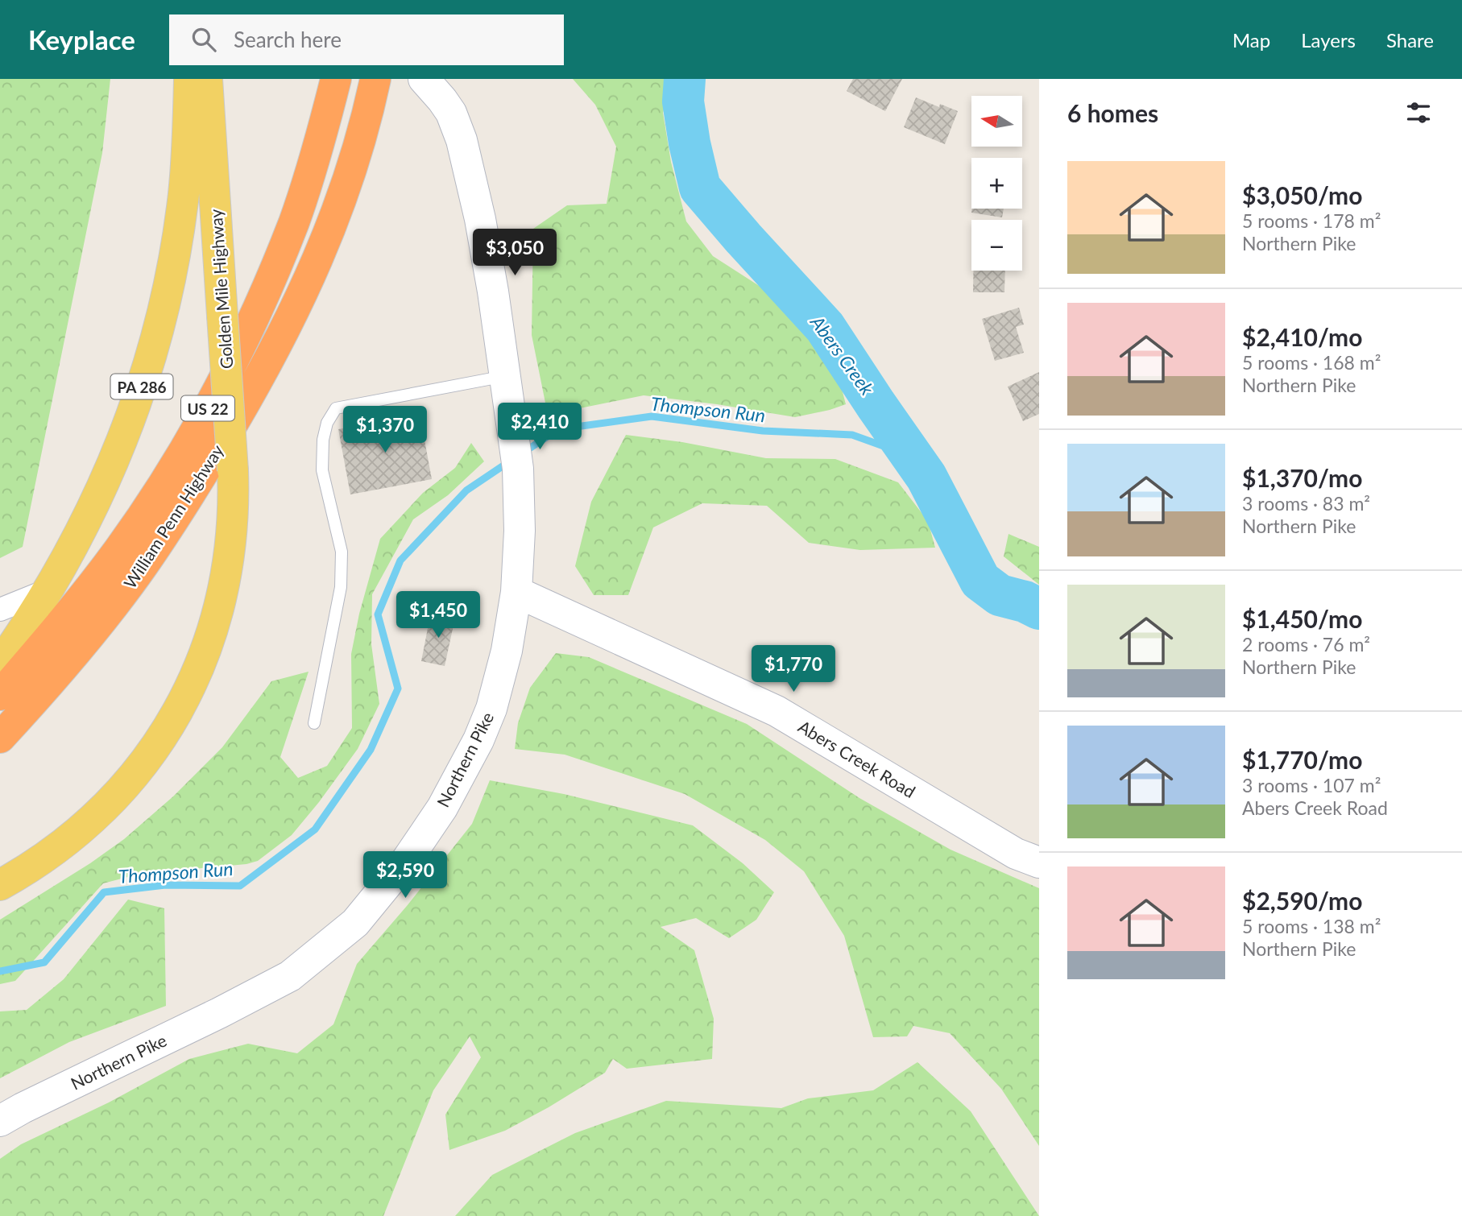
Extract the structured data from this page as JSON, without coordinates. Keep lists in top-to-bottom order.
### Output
{
  "streets": {
    "highway": ["US 22", "William Penn Highway"],
    "main road": [
      "Golden Mile Highway",
      "PA 286",
      "Abers Creek Road",
      "Northern Pike"
    ]
  },
  "crossings": [
    ["Abers Creek Road", "Northern Pike"]
  ],
  "water": ["Abers Creek", "Thompson Run"],
  "north": "left",
  "page": {
    "header": "Keyplace",
    "search": "Search here",
    "nav": ["Map", "Layers", "Share"],
    "heading": "6 homes",
    "map_buttons": ["+", "−"],
    "list": [
      {
        "name": "$3,050/mo",
        "note": "5 rooms · 178 m² · Northern Pike"
      },
      {
        "name": "$2,410/mo",
        "note": "5 rooms · 168 m² · Northern Pike"
      },
      {
        "name": "$1,370/mo",
        "note": "3 rooms · 83 m² · Northern Pike"
      },
      {
        "name": "$1,450/mo",
        "note": "2 rooms · 76 m² · Northern Pike"
      },
      {
        "name": "$1,770/mo",
        "note": "3 rooms · 107 m² · Abers Creek Road"
      },
      {
        "name": "$2,590/mo",
        "note": "5 rooms · 138 m² · Northern Pike"
      }
    ],
    "price": [
      "$3,050",
      "$2,410",
      "$1,370",
      "$1,450",
      "$1,770",
      "$2,590"
    ]
  }
}
